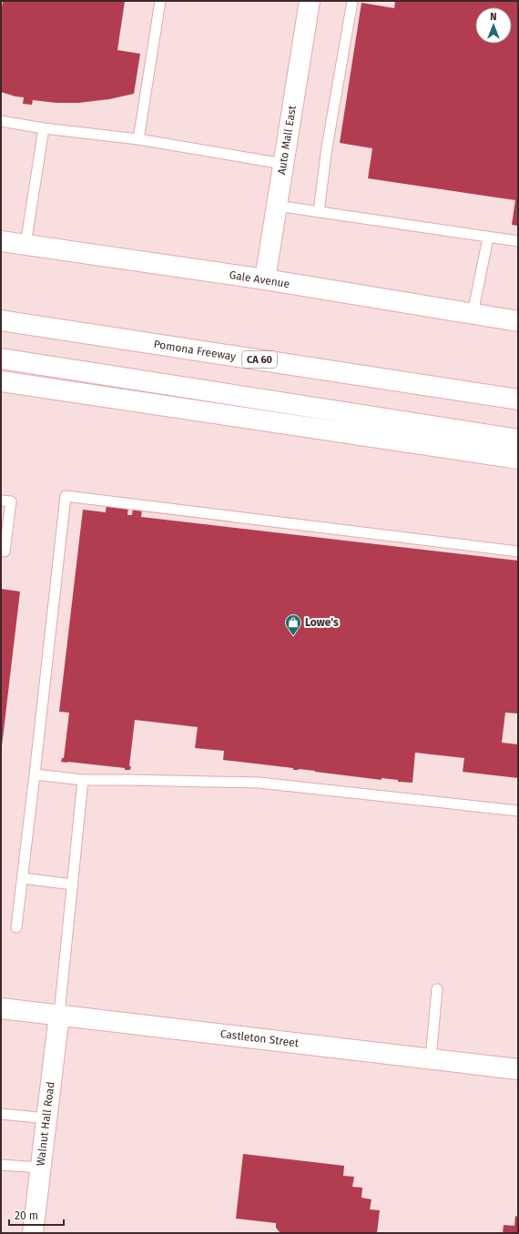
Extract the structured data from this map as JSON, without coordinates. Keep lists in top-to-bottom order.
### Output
{
  "streets": {
    "main road": [
      "Auto Mall East",
      "Gale Avenue",
      "Pomona Freeway",
      "CA 60",
      "Castleton Street",
      "Walnut Hall Road"
    ]
  },
  "crossings": [
    ["Auto Mall East", "Gale Avenue"],
    ["Castleton Street", "Walnut Hall Road"]
  ],
  "places": {
    "shop": ["Lowe's"]
  },
  "scale_bar": "20 m",
  "north": "top"
}
